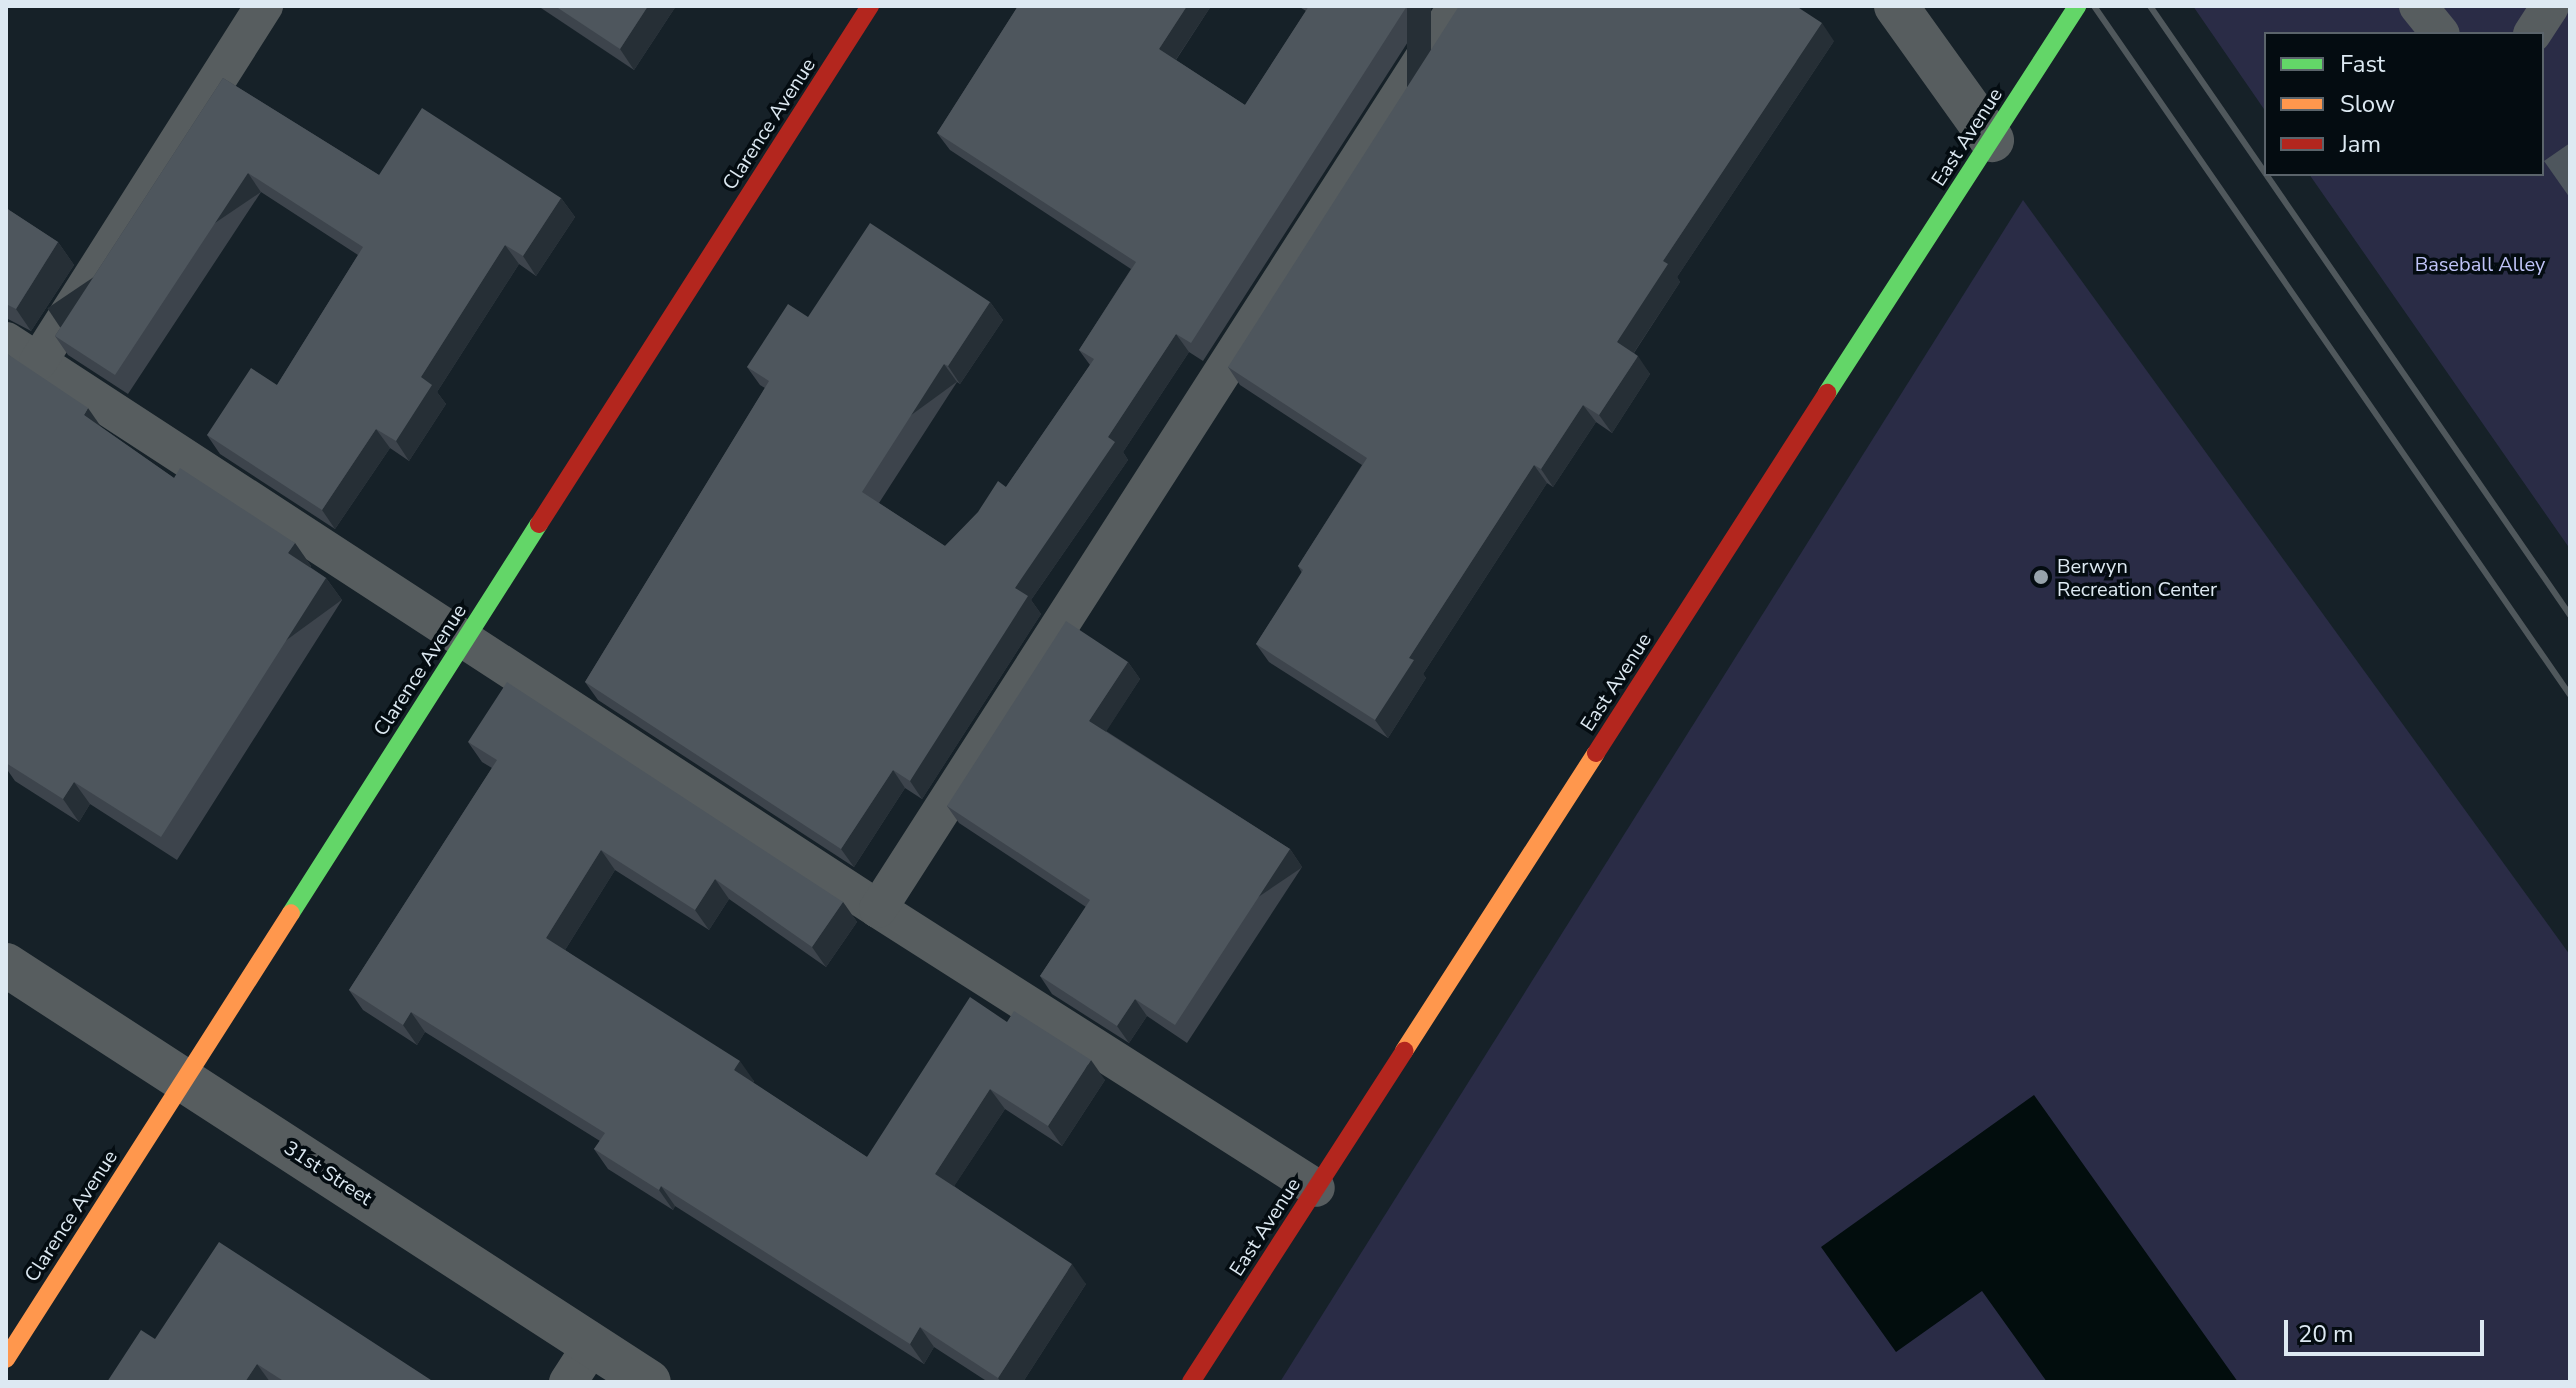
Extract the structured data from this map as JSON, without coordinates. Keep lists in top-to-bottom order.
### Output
{
  "streets": {
    "street": ["Clarence Avenue", "East Avenue", "31st Street"]
  },
  "crossings": [
    ["Clarence Avenue", "31st Street"]
  ],
  "parks": ["Baseball Alley"],
  "places": ["Berwyn Recreation Center"],
  "legend": ["Fast", "Slow", "Jam"],
  "scale_bar": "20 m"
}
